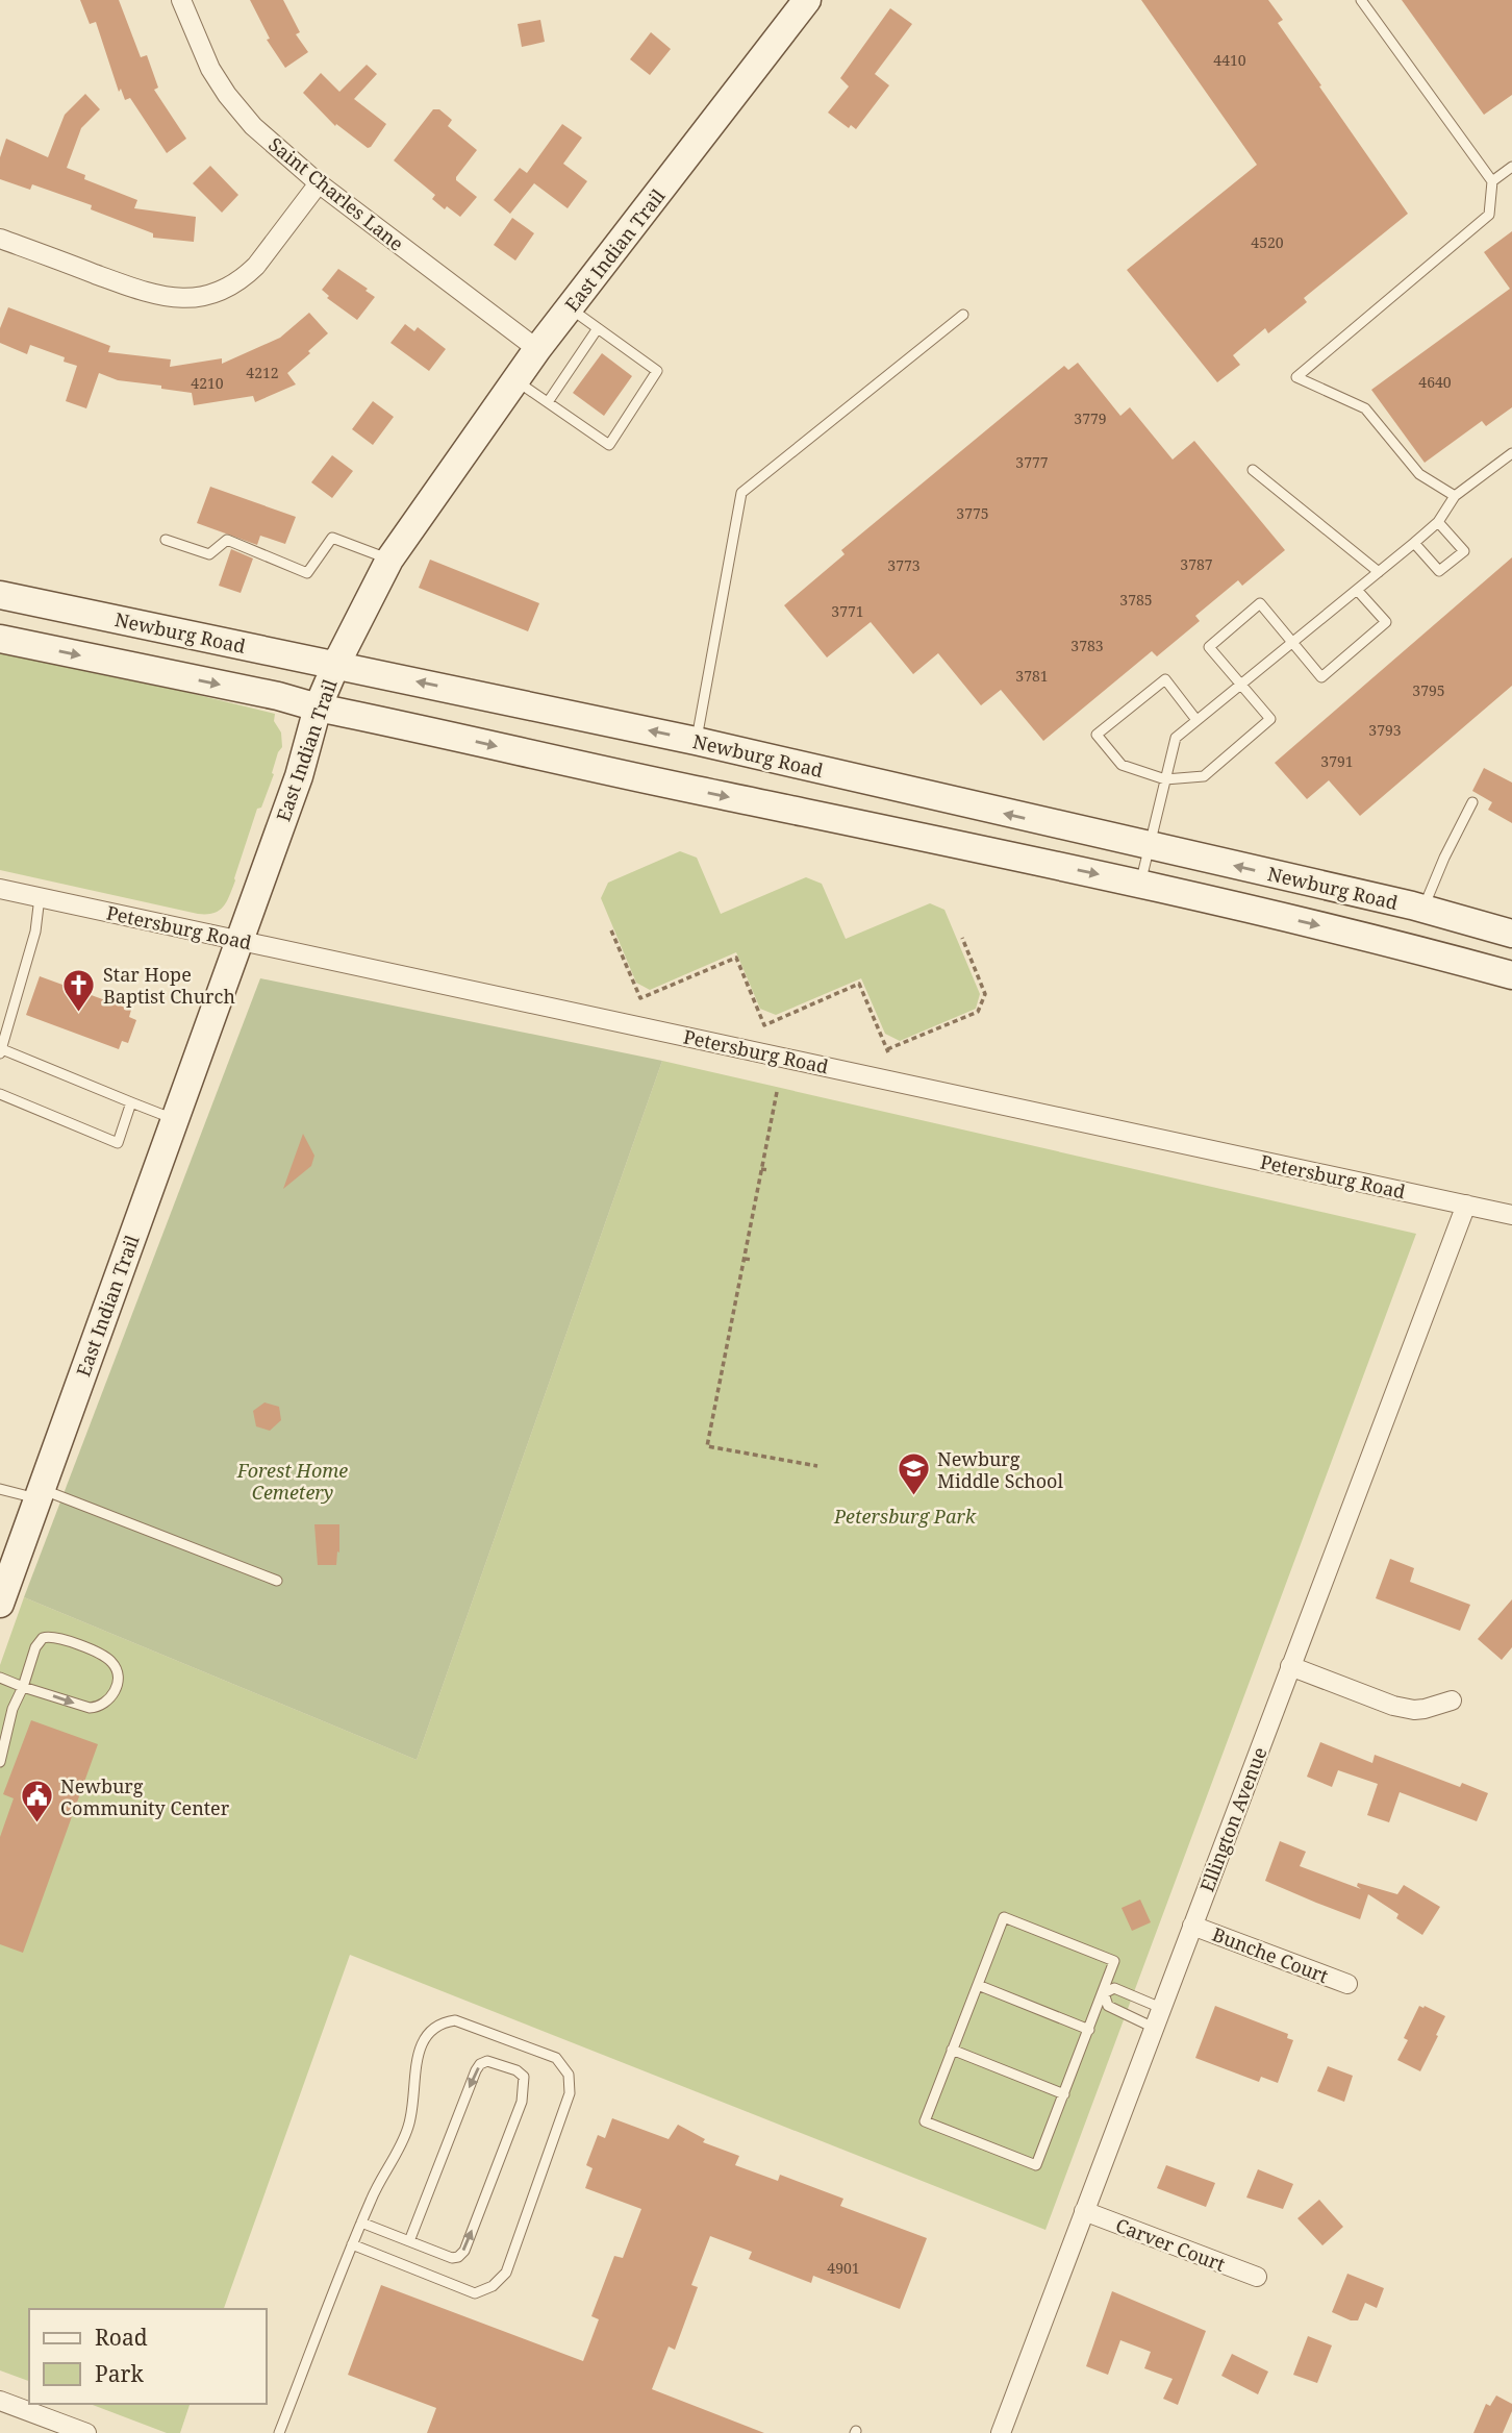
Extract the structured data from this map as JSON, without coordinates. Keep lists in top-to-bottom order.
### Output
{
  "streets": {
    "main road": ["East Indian Trail", "Newburg Road"],
    "street": [
      "Saint Charles Lane",
      "Petersburg Road",
      "Ellington Avenue",
      "Bunche Court",
      "Carver Court"
    ]
  },
  "crossings": [
    ["Saint Charles Lane", "East Indian Trail"],
    ["East Indian Trail", "Newburg Road"],
    ["East Indian Trail", "Petersburg Road"],
    ["Petersburg Road", "Ellington Avenue"],
    ["Ellington Avenue", "Bunche Court"],
    ["Ellington Avenue", "Carver Court"]
  ],
  "parks": ["Forest Home Cemetery", "Petersburg Park"],
  "places": {
    "church": ["Star Hope Baptist Church"],
    "school or university": ["Newburg Middle School"],
    "public building": ["Newburg Community Center"]
  },
  "house_numbers": [
    "4410",
    "4520",
    "4212",
    "4640",
    "4210",
    "3779",
    "3777",
    "3775",
    "3787",
    "3773",
    "3785",
    "3771",
    "3783",
    "3781",
    "3795",
    "3793",
    "3791",
    "4901"
  ],
  "legend": ["Road", "Park"]
}
